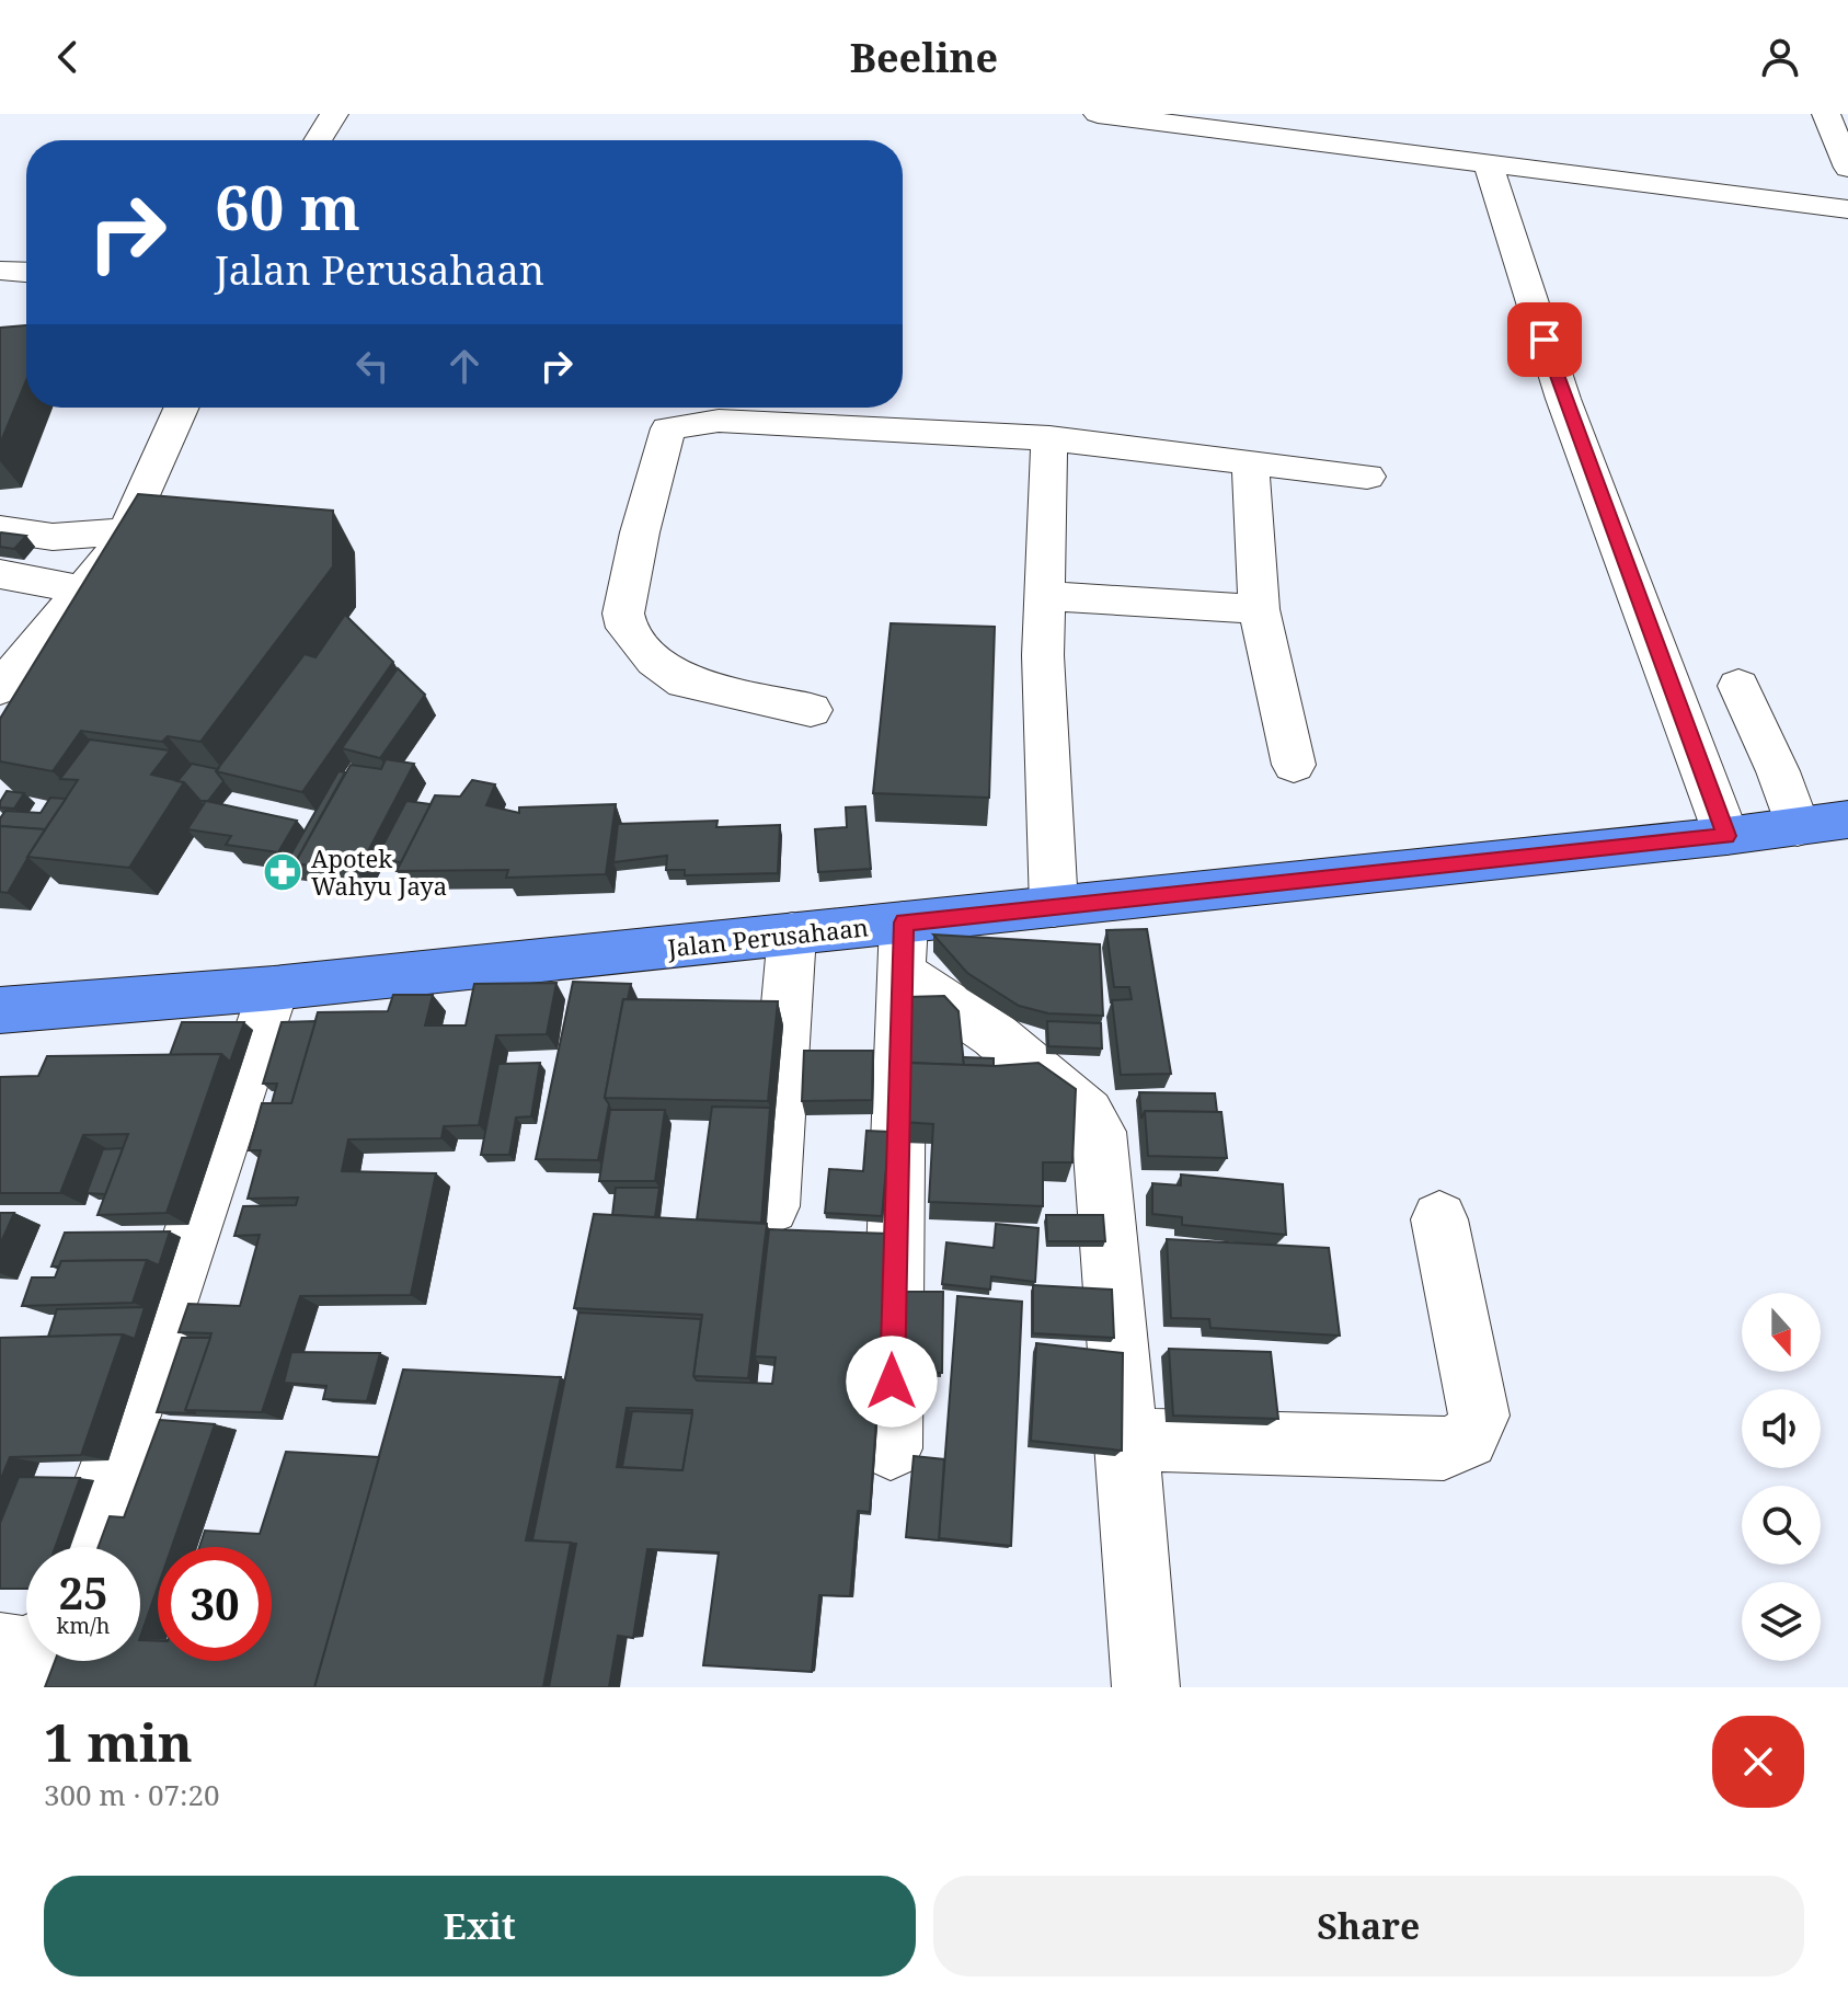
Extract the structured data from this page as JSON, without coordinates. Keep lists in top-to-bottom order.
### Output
{
  "streets": {
    "main road": ["Jalan Perusahaan"]
  },
  "places": {
    "pharmacy": ["Apotek Wahyu Jaya"]
  },
  "north": "bottom",
  "page": {
    "header": "Beeline",
    "turn": ["60 m", "Jalan Perusahaan"],
    "speed": "25 km/h",
    "limit": "30",
    "heading": ["1 min", "300 m · 07:20"],
    "buttons": ["Exit", "Share"]
  }
}
